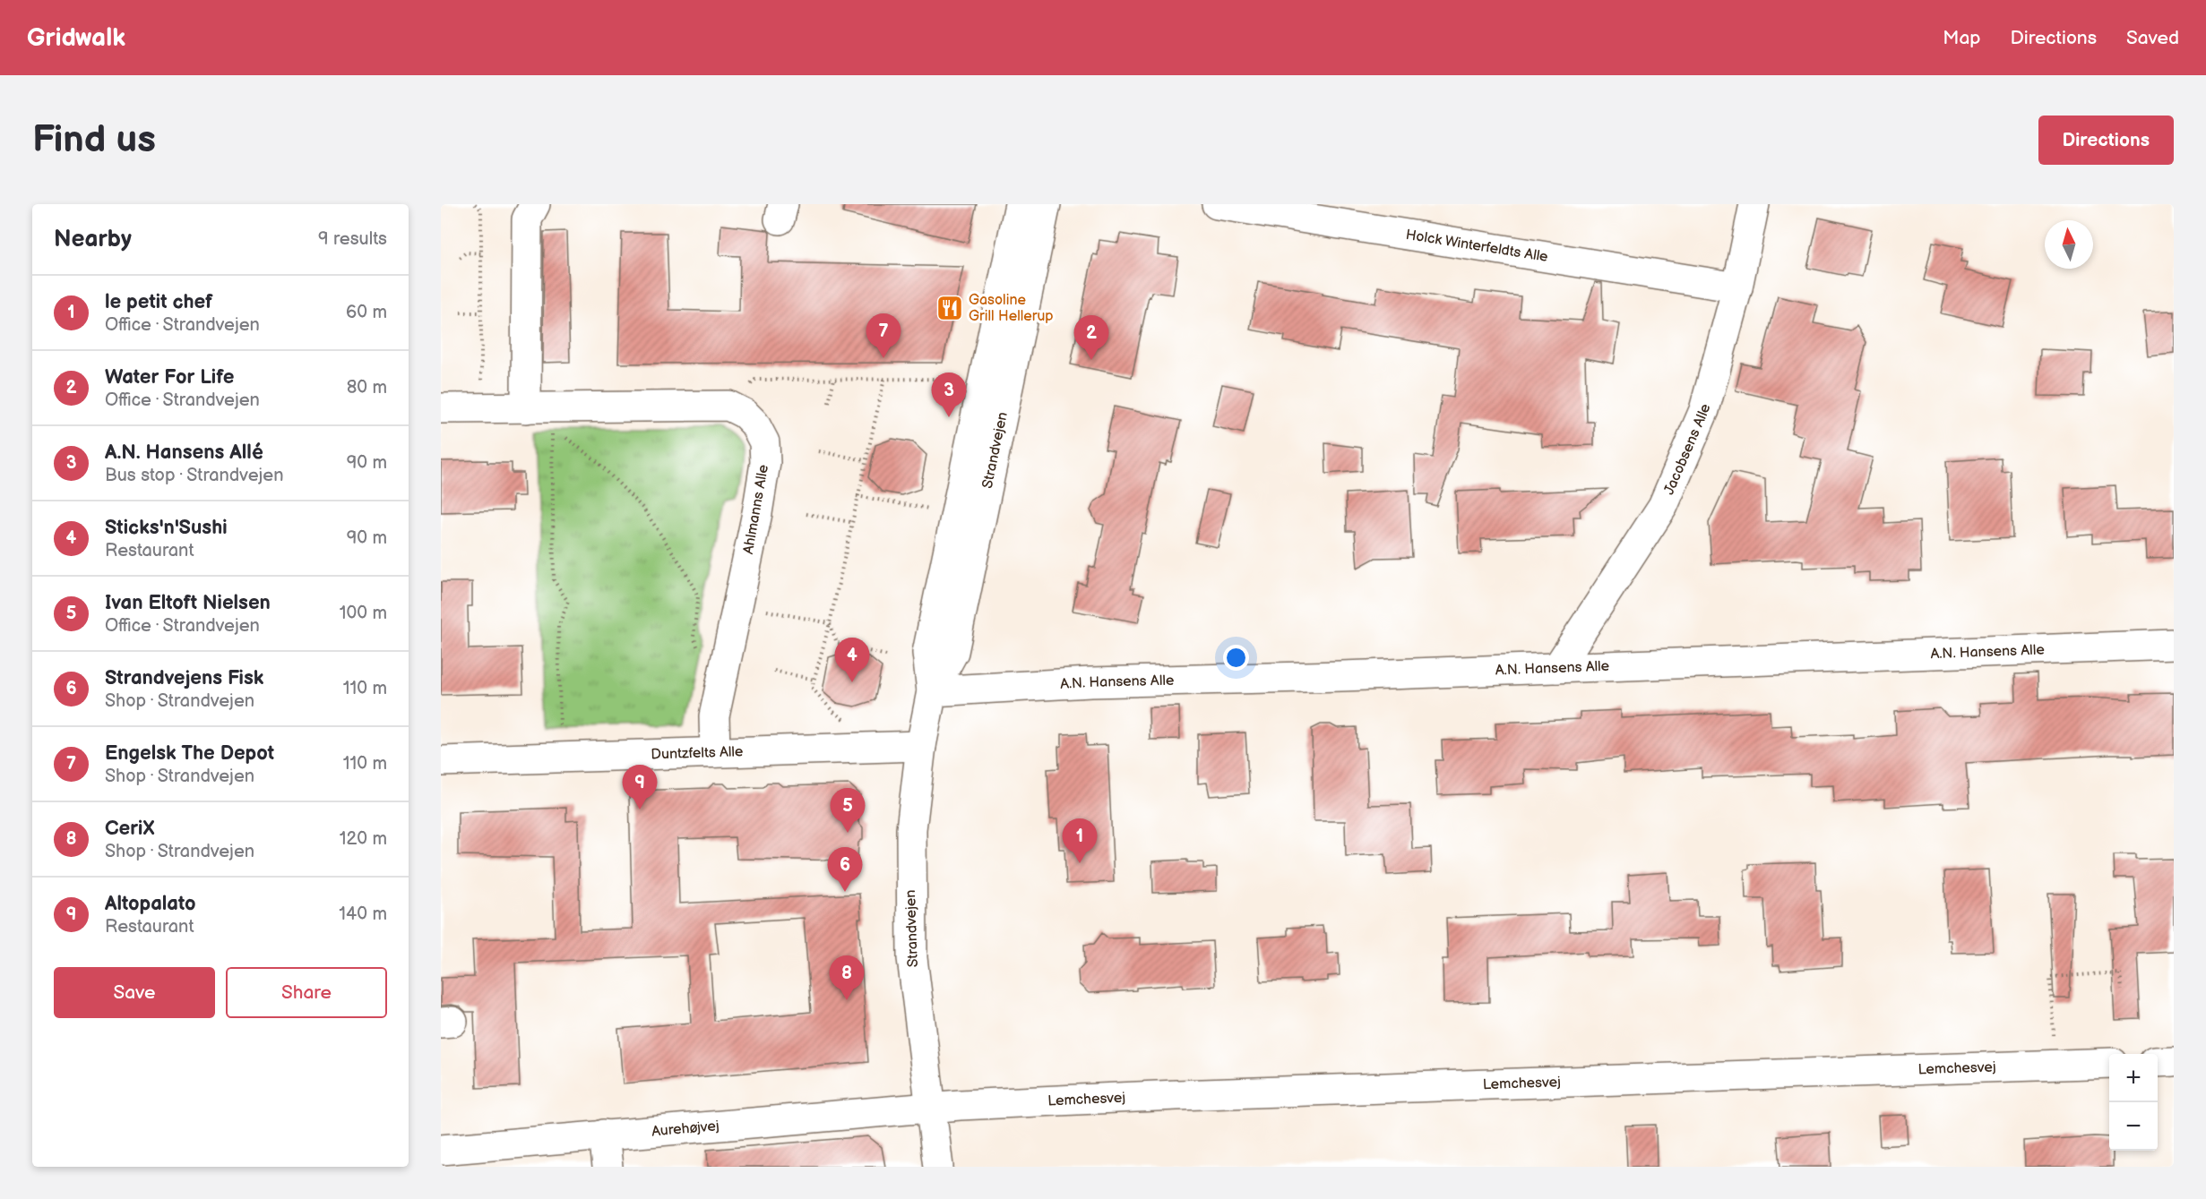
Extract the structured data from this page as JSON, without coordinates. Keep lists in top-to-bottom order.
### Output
{
  "streets": {
    "street": [
      "Holck Winterfeldts Alle",
      "Jacobsens Alle",
      "Strandvejen",
      "Ahlmanns Alle",
      "A.N. Hansens Alle",
      "Duntzfelts Alle",
      "Lemchesvej",
      "Aurehøjvej"
    ]
  },
  "crossings": [
    ["Holck Winterfeldts Alle", "Jacobsens Alle"],
    ["Jacobsens Alle", "A.N. Hansens Alle"],
    ["Strandvejen", "A.N. Hansens Alle"],
    ["Strandvejen", "Duntzfelts Alle"],
    ["Strandvejen", "Lemchesvej"],
    ["Strandvejen", "Aurehøjvej"],
    ["Ahlmanns Alle", "Duntzfelts Alle"],
    ["Lemchesvej", "Aurehøjvej"]
  ],
  "places": {
    "restaurant": ["Gasoline Grill Hellerup"]
  },
  "north": "top",
  "page": {
    "header": "Gridwalk",
    "nav": ["Map", "Directions", "Saved"],
    "buttons": [
      "Directions",
      ["Save", "Share"]
    ],
    "title": "Find us",
    "heading": ["Nearby", "9 results"],
    "list": [
      {
        "mark": "1",
        "name": "le petit chef",
        "note": "Office · Strandvejen",
        "value": "60 m"
      },
      {
        "mark": "2",
        "name": "Water For Life",
        "note": "Office · Strandvejen",
        "value": "80 m"
      },
      {
        "mark": "3",
        "name": "A.N. Hansens Allé",
        "note": "Bus stop · Strandvejen",
        "value": "90 m"
      },
      {
        "mark": "4",
        "name": "Sticks'n'Sushi",
        "note": "Restaurant",
        "value": "90 m"
      },
      {
        "mark": "5",
        "name": "Ivan Eltoft Nielsen",
        "note": "Office · Strandvejen",
        "value": "100 m"
      },
      {
        "mark": "6",
        "name": "Strandvejens Fisk",
        "note": "Shop · Strandvejen",
        "value": "110 m"
      },
      {
        "mark": "7",
        "name": "Engelsk The Depot",
        "note": "Shop · Strandvejen",
        "value": "110 m"
      },
      {
        "mark": "8",
        "name": "CeriX",
        "note": "Shop · Strandvejen",
        "value": "120 m"
      },
      {
        "mark": "9",
        "name": "Altopalato",
        "note": "Restaurant",
        "value": "140 m"
      }
    ],
    "pins": [
      "7",
      "2",
      "3",
      "4",
      "9",
      "5",
      "1",
      "6",
      "8"
    ],
    "map_buttons": ["+", "−"]
  }
}
